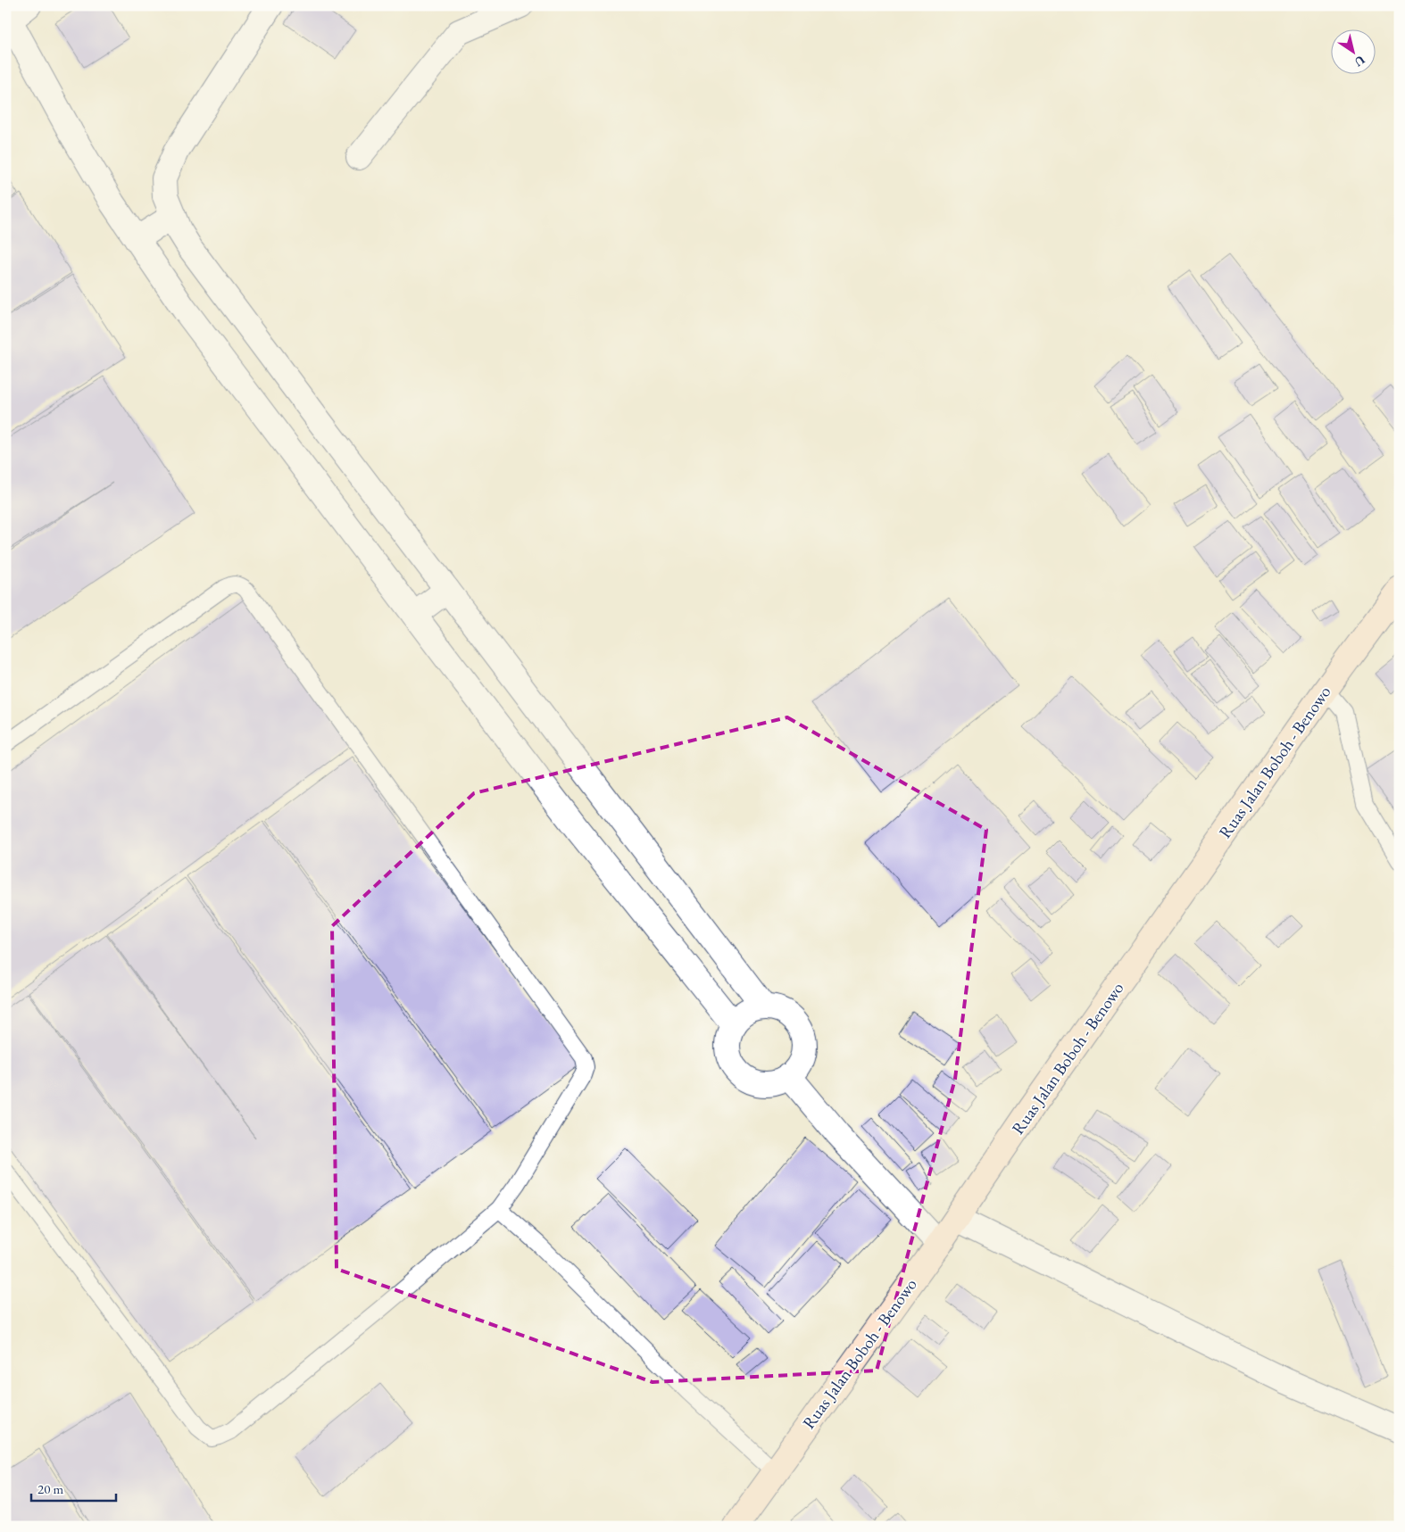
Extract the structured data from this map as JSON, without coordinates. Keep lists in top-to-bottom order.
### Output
{
  "streets": {
    "main road": ["Ruas Jalan Boboh - Benowo"]
  },
  "scale_bar": "20 m",
  "north": "bottom right"
}
